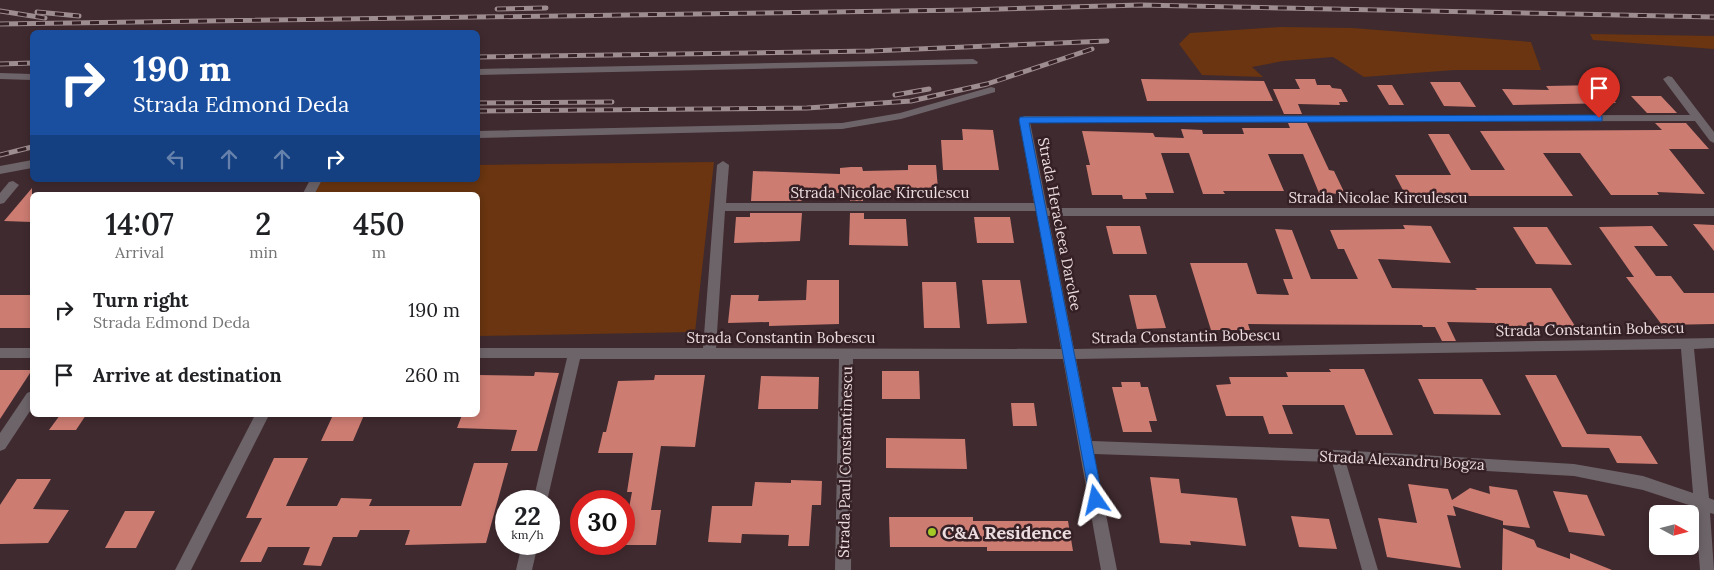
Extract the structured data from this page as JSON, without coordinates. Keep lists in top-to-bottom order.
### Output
{
  "streets": {
    "street": [
      "Strada Nicolae Kirculescu",
      "Strada Heracleea Darclee",
      "Strada Constantin Bobescu",
      "Strada Alexandru Bogza",
      "Strada Paul Constantinescu"
    ]
  },
  "crossings": [
    ["Strada Nicolae Kirculescu", "Strada Heracleea Darclee"],
    ["Strada Heracleea Darclee", "Strada Constantin Bobescu"],
    ["Strada Heracleea Darclee", "Strada Alexandru Bogza"],
    ["Strada Constantin Bobescu", "Strada Paul Constantinescu"]
  ],
  "places": ["C&A Residence"],
  "north": "right",
  "page": {
    "turn": ["190 m", "Strada Edmond Deda"],
    "eta": [
      "14:07",
      "Arrival",
      "2",
      "min",
      "450",
      "m"
    ],
    "list": [
      {
        "name": "Turn right",
        "note": "Strada Edmond Deda",
        "value": "190 m"
      },
      {
        "name": "Arrive at destination",
        "value": "260 m"
      }
    ],
    "speed": "22 km/h",
    "limit": "30"
  }
}
